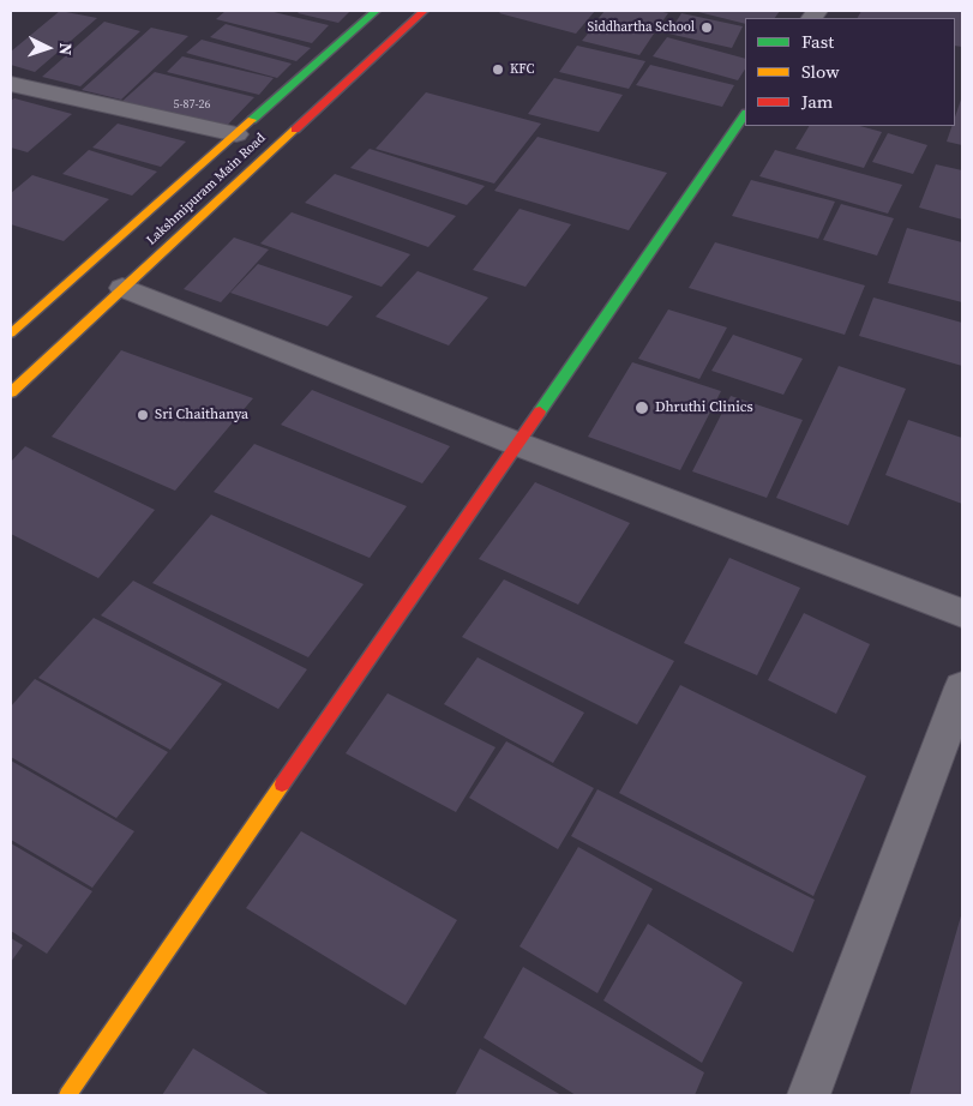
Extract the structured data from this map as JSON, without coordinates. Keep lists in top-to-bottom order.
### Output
{
  "streets": {
    "main road": ["Lakshmipuram Main Road"]
  },
  "places": [
    "Siddhartha School",
    "KFC",
    "Dhruthi Clinics",
    "Sri Chaithanya"
  ],
  "house_numbers": ["5-87-26"],
  "legend": ["Fast", "Slow", "Jam"],
  "north": "right"
}
